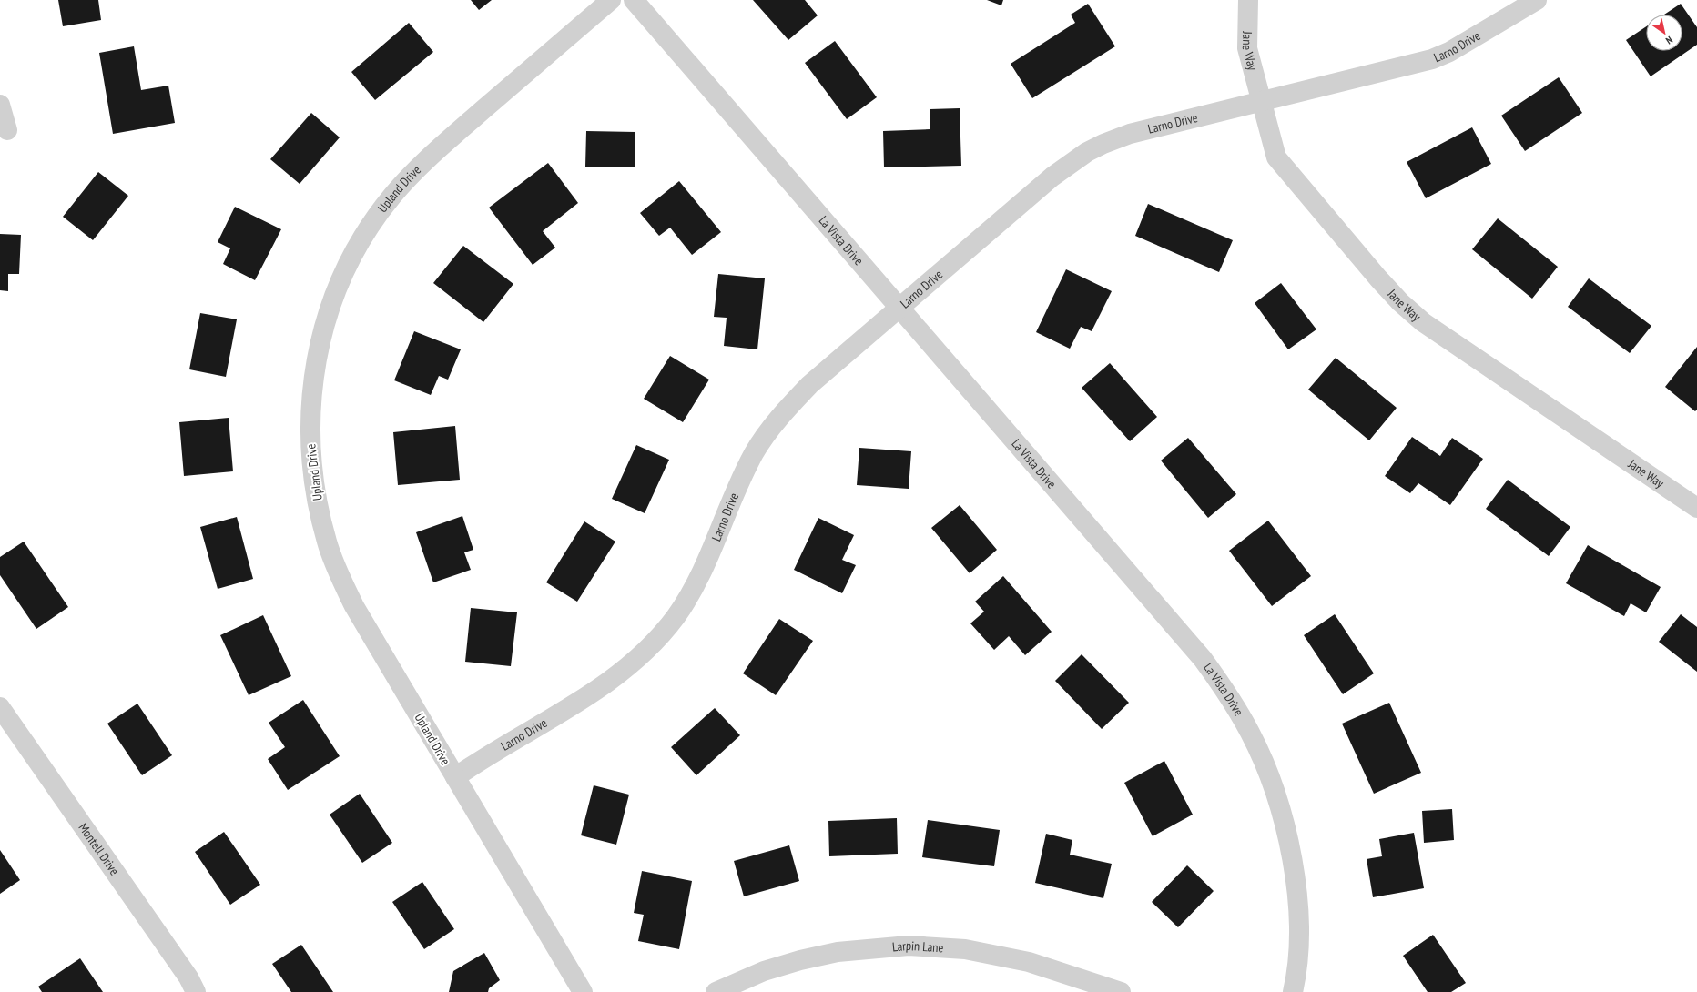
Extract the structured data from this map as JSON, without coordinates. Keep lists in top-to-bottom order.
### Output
{
  "streets": {
    "street": [
      "Larno Drive",
      "Jane Way",
      "Upland Drive",
      "La Vista Drive",
      "Montell Drive",
      "Larpin Lane"
    ]
  },
  "crossings": [
    ["Larno Drive", "Jane Way"],
    ["Larno Drive", "Upland Drive"],
    ["Larno Drive", "La Vista Drive"]
  ],
  "north": "bottom right"
}
